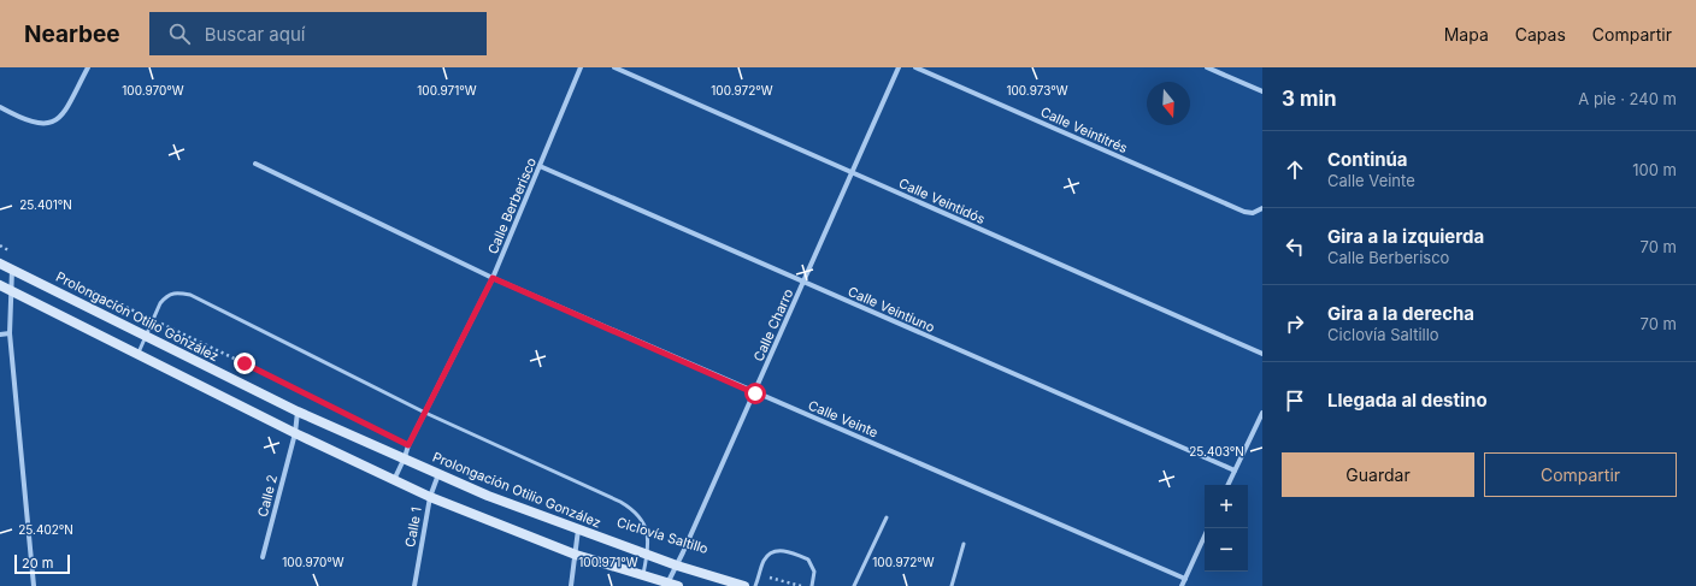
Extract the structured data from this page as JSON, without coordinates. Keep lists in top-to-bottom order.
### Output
{
  "streets": {
    "main road": ["Prolongación Otilio González"],
    "street": [
      "Calle Veintitrés",
      "Calle Veintidós",
      "Calle Berberisco",
      "Calle Veintiuno",
      "Calle Charro",
      "Calle Veinte",
      "Calle 2",
      "Calle 1"
    ]
  },
  "crossings": [
    ["Calle Veintidós", "Calle Charro"],
    ["Calle Berberisco", "Calle Veintiuno"],
    ["Calle Berberisco", "Prolongación Otilio González"],
    ["Calle Berberisco", "Calle Veinte"],
    ["Calle Veintiuno", "Calle Charro"],
    ["Prolongación Otilio González", "Calle Charro"],
    ["Prolongación Otilio González", "Calle 2"],
    ["Prolongación Otilio González", "Calle 1"],
    ["Calle Charro", "Calle Veinte"]
  ],
  "scale_bar": "20 m",
  "north": "bottom",
  "page": {
    "header": "Nearbee",
    "search": "Buscar aquí",
    "nav": ["Mapa", "Capas", "Compartir"],
    "heading": ["3 min", "A pie · 240 m"],
    "list": [
      ["Continúa", "Calle Veinte", "100 m"],
      ["Gira a la izquierda", "Calle Berberisco", "70 m"],
      ["Gira a la derecha", "Ciclovía Saltillo", "70 m"],
      "Llegada al destino"
    ],
    "buttons": ["Guardar", "Compartir"],
    "map_buttons": ["+", "−"],
    "scale": "20 m"
  },
  "coordinates": [
    "100.970°W",
    "100.971°W",
    "100.972°W",
    "100.973°W",
    "25.401°N",
    "25.403°N",
    "25.402°N"
  ]
}
